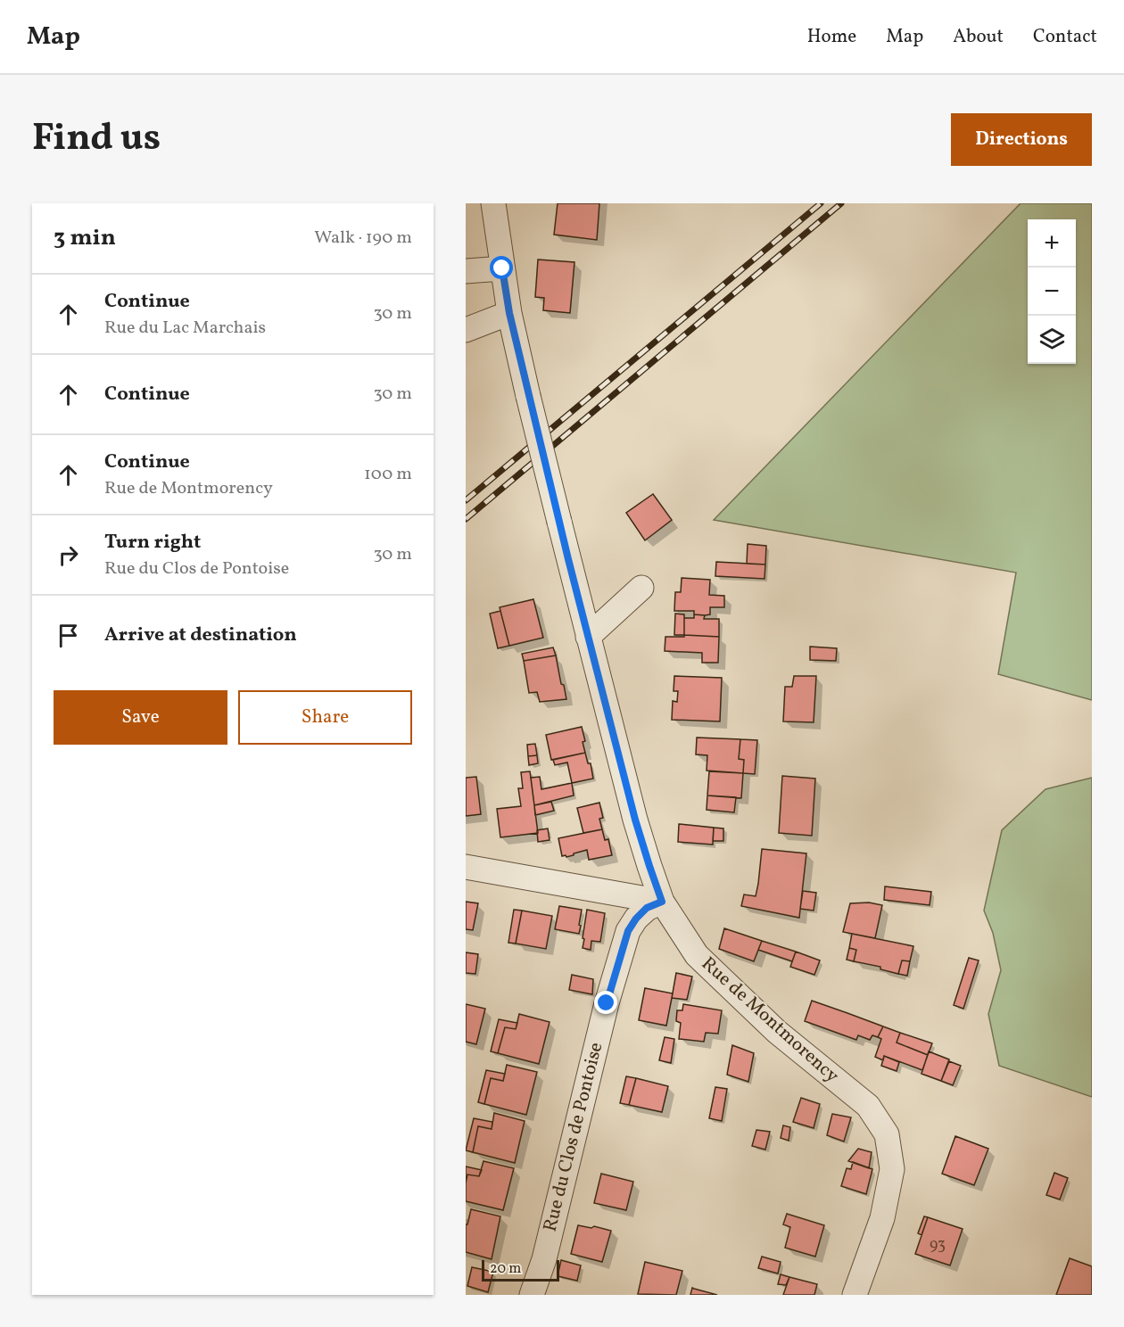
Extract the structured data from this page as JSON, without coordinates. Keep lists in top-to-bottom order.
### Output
{
  "streets": {
    "street": ["Rue de Montmorency", "Rue du Clos de Pontoise"]
  },
  "crossings": [
    ["Rue de Montmorency", "Rue du Clos de Pontoise"]
  ],
  "house_numbers": ["93"],
  "scale_bar": "20 m",
  "page": {
    "header": "Map",
    "nav": [
      "Home",
      "Map",
      "About",
      "Contact"
    ],
    "title": "Find us",
    "buttons": [
      "Directions",
      ["Save", "Share"]
    ],
    "heading": ["3 min", "Walk · 190 m"],
    "map_buttons": ["+", "−"],
    "list": [
      ["Continue", "Rue du Lac Marchais", "30 m"],
      ["Continue", "30 m"],
      ["Continue", "Rue de Montmorency", "100 m"],
      ["Turn right", "Rue du Clos de Pontoise", "30 m"],
      "Arrive at destination"
    ],
    "scale": "20 m"
  }
}
